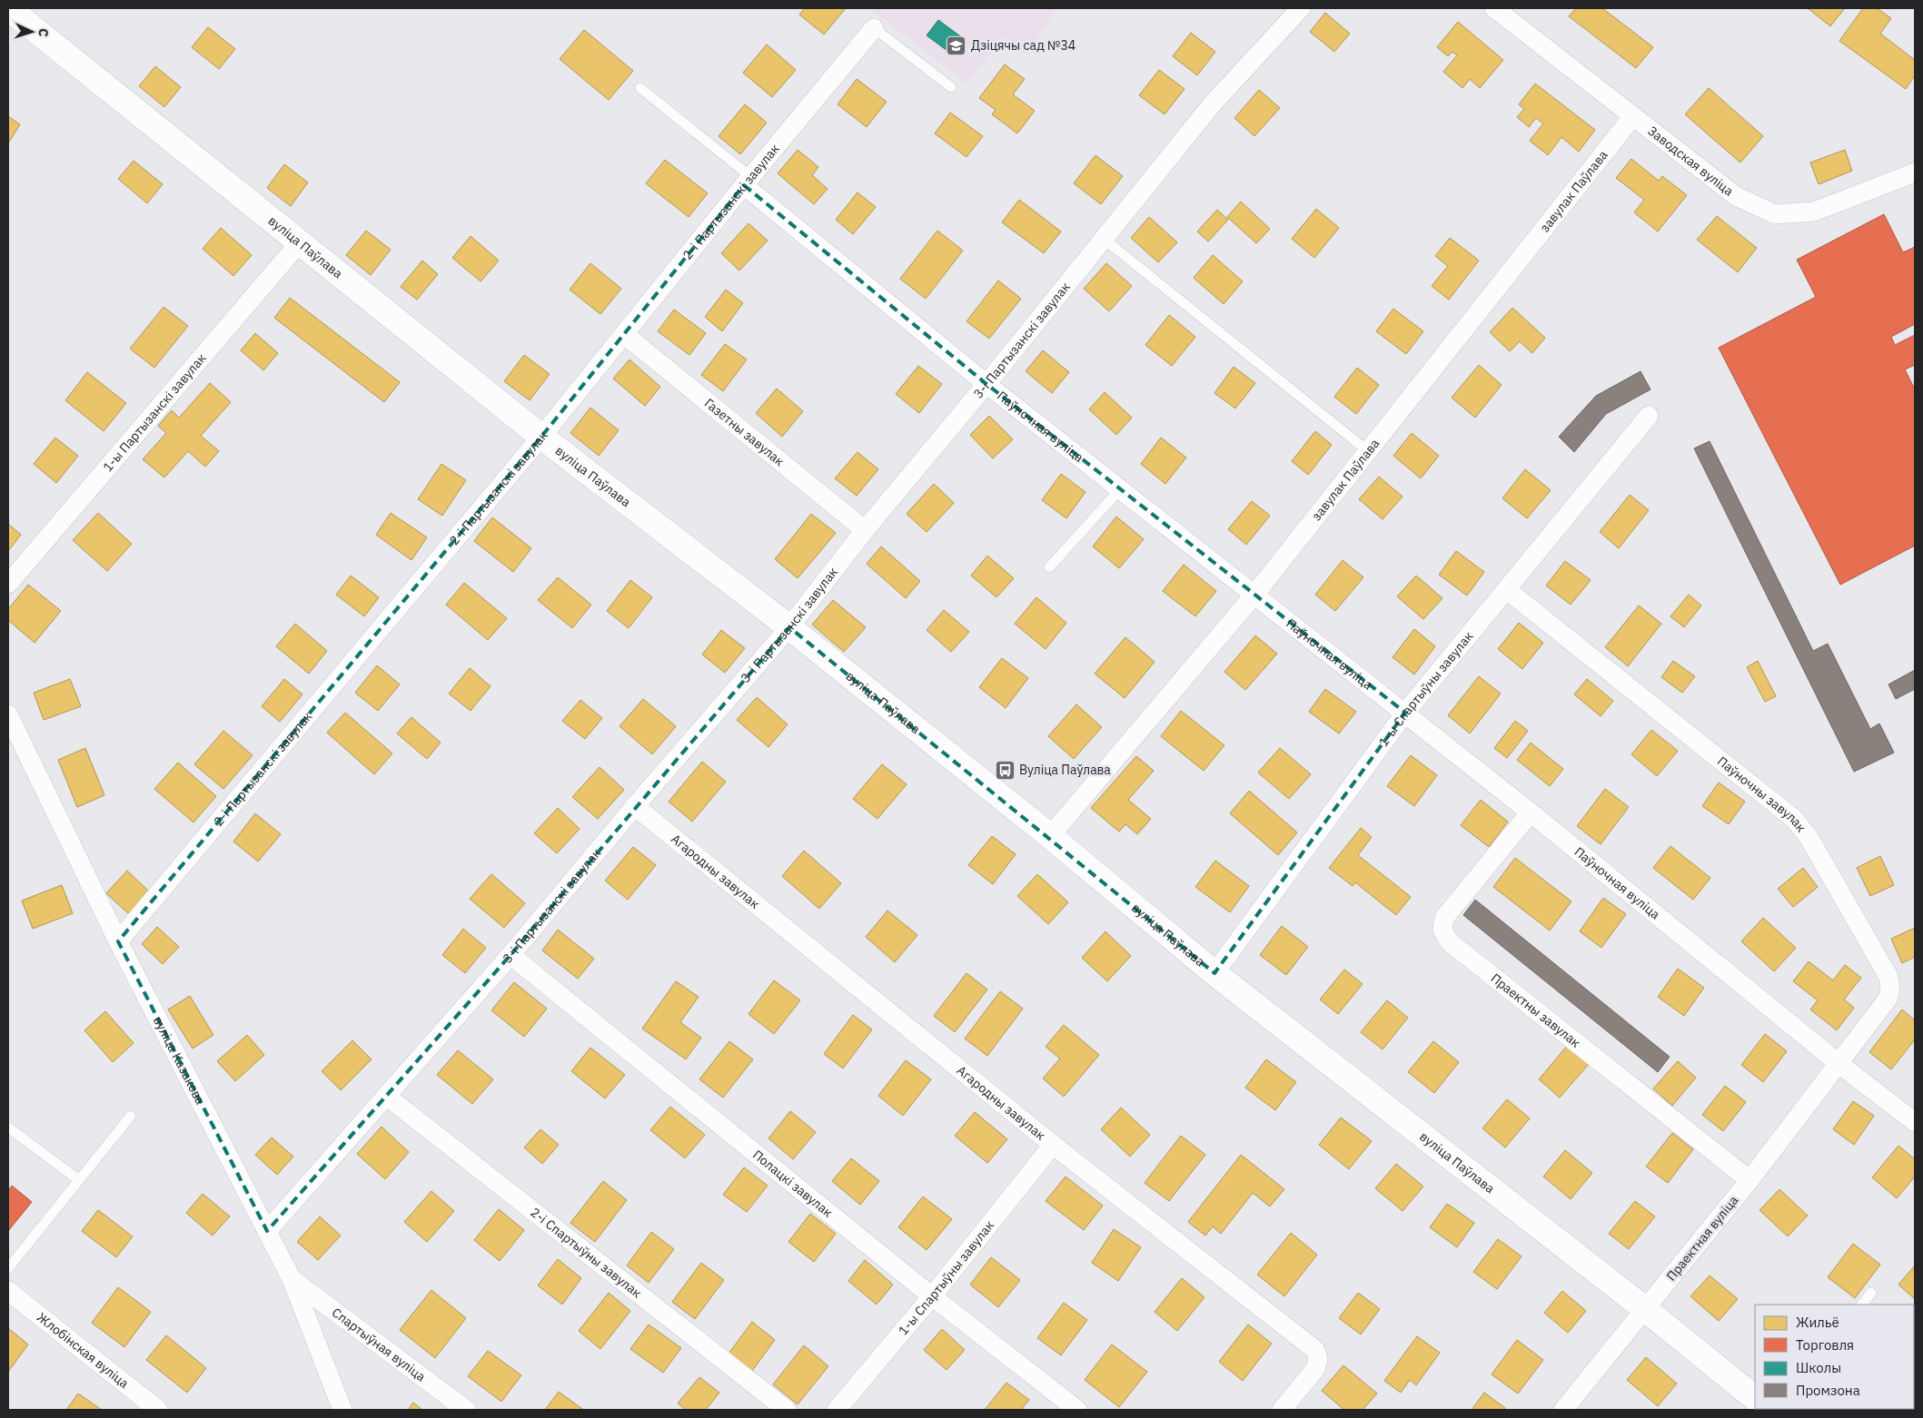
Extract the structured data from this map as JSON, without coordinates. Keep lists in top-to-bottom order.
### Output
{
  "streets": {
    "street": [
      "Заводская вуліца",
      "завулак Паўлава",
      "2-і Партызанскі завулак",
      "вуліца Паўлава",
      "3-і Партызанскі завулак",
      "1-ы Партызанскі завулак",
      "Паўночная вуліца",
      "Газетны завулак",
      "1-ы Спартыўны завулак",
      "Паўночны завулак",
      "Агародны завулак",
      "Праектны завулак",
      "вуліца Казакова",
      "Полацкі завулак",
      "Праектная вуліца",
      "2-і Спартыўны завулак",
      "Спартыўная вуліца",
      "Жлобінская вуліца"
    ]
  },
  "crossings": [
    ["Заводская вуліца", "завулак Паўлава"],
    ["завулак Паўлава", "вуліца Паўлава"],
    ["завулак Паўлава", "Паўночная вуліца"],
    ["2-і Партызанскі завулак", "вуліца Паўлава"],
    ["2-і Партызанскі завулак", "Паўночная вуліца"],
    ["2-і Партызанскі завулак", "Газетны завулак"],
    ["2-і Партызанскі завулак", "вуліца Казакова"],
    ["вуліца Паўлава", "3-і Партызанскі завулак"],
    ["вуліца Паўлава", "1-ы Партызанскі завулак"],
    ["вуліца Паўлава", "1-ы Спартыўны завулак"],
    ["вуліца Паўлава", "Праектная вуліца"],
    ["3-і Партызанскі завулак", "Паўночная вуліца"],
    ["3-і Партызанскі завулак", "Газетны завулак"],
    ["3-і Партызанскі завулак", "Агародны завулак"],
    ["3-і Партызанскі завулак", "вуліца Казакова"],
    ["3-і Партызанскі завулак", "Полацкі завулак"],
    ["3-і Партызанскі завулак", "2-і Спартыўны завулак"],
    ["Паўночная вуліца", "1-ы Спартыўны завулак"],
    ["Паўночная вуліца", "Паўночны завулак"],
    ["Паўночная вуліца", "Праектны завулак"],
    ["Паўночная вуліца", "Праектная вуліца"],
    ["1-ы Спартыўны завулак", "Паўночны завулак"],
    ["1-ы Спартыўны завулак", "Агародны завулак"],
    ["1-ы Спартыўны завулак", "Полацкі завулак"],
    ["Паўночны завулак", "Праектная вуліца"],
    ["Праектны завулак", "Праектная вуліца"],
    ["вуліца Казакова", "Спартыўная вуліца"]
  ],
  "places": {
    "school or university": ["Дзіцячы сад №34"],
    "bus stop": ["Вуліца Паўлава"]
  },
  "legend": [
    "Жильё",
    "Торговля",
    "Школы",
    "Промзона"
  ],
  "north": "right"
}
